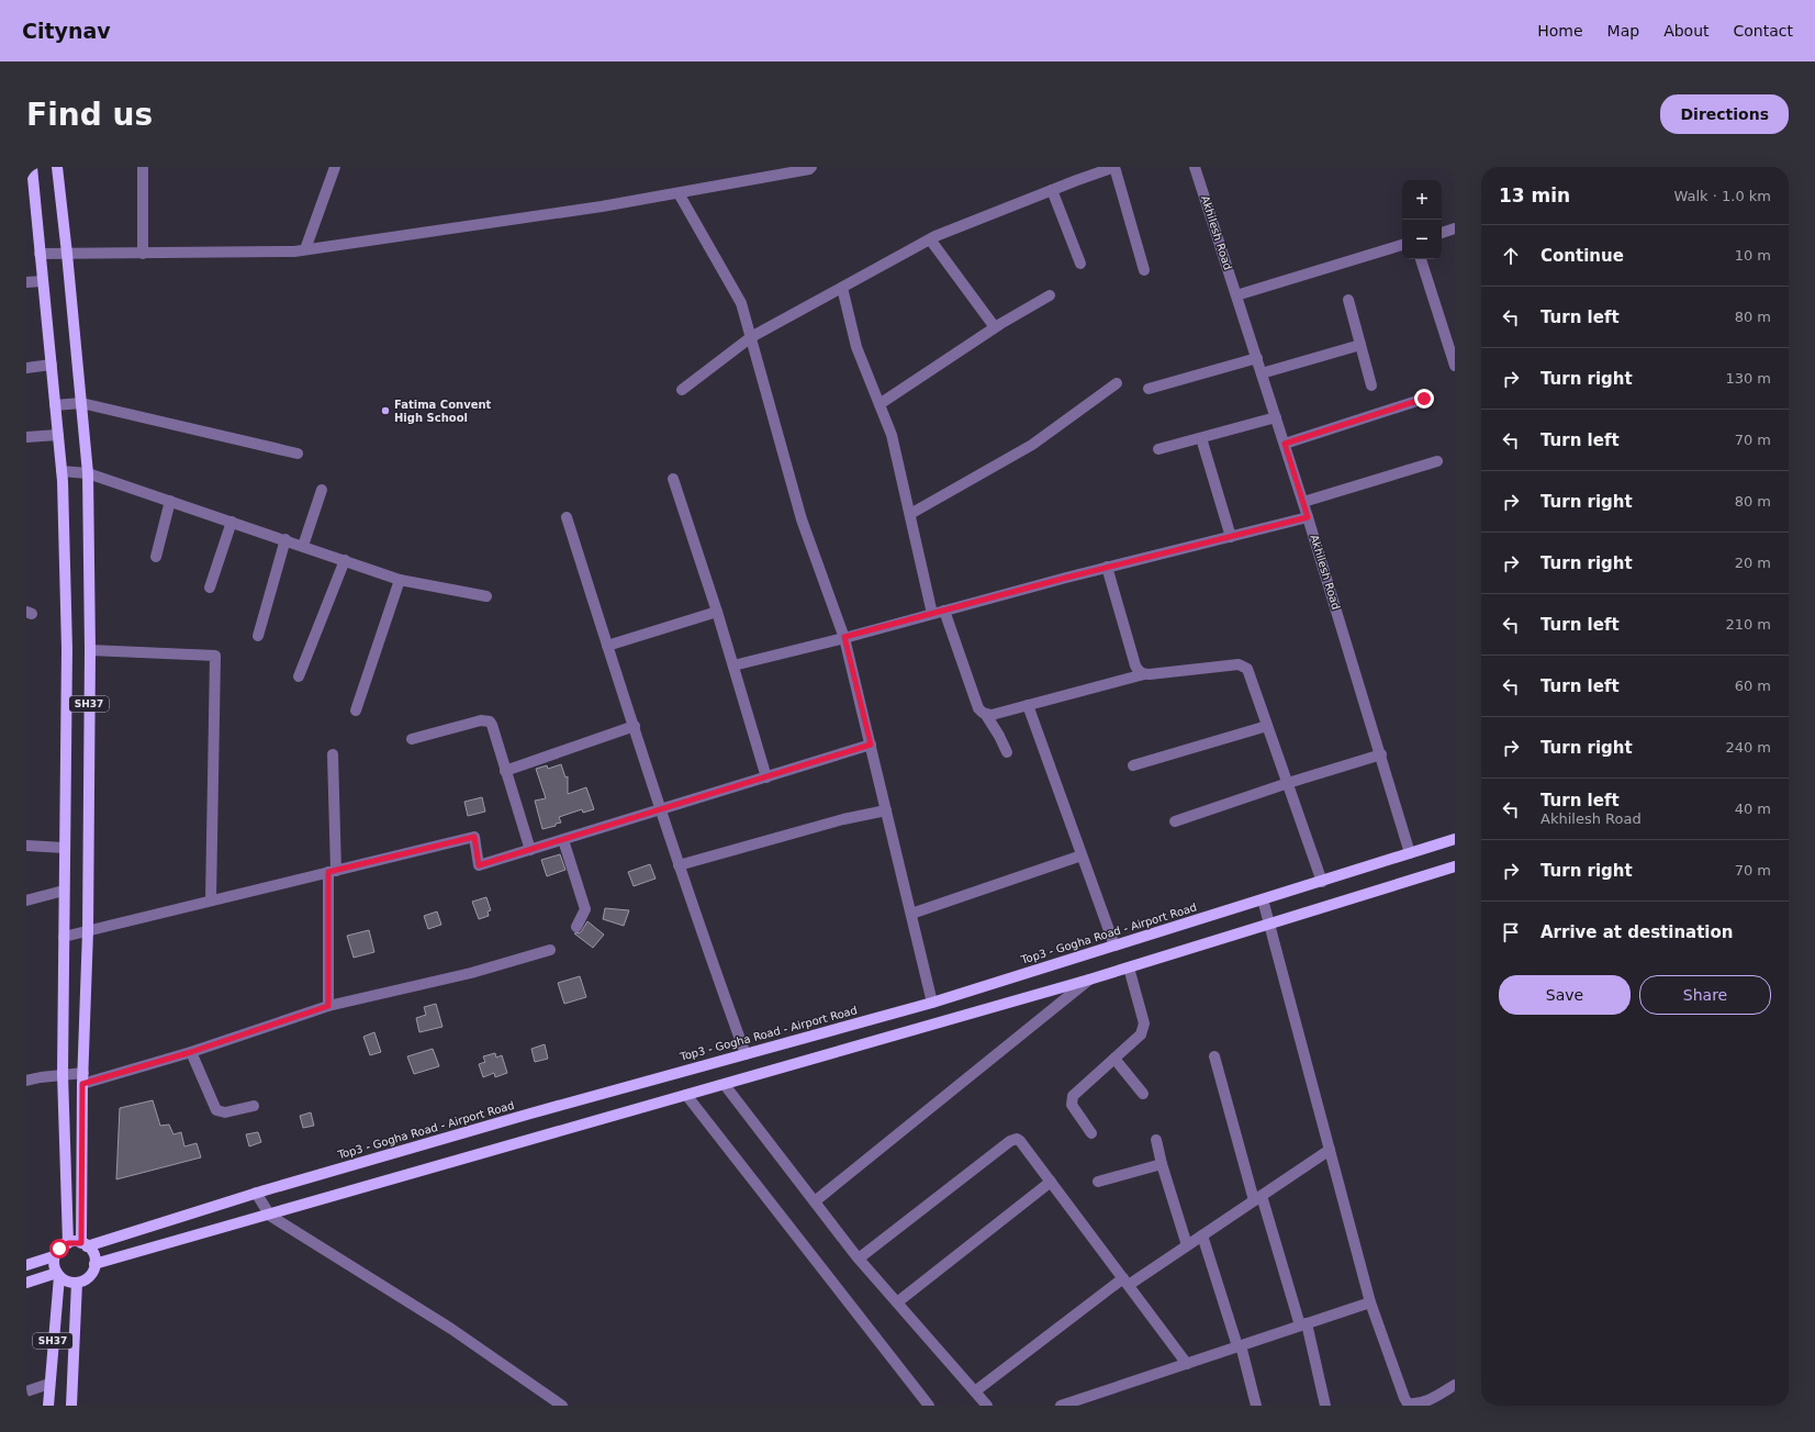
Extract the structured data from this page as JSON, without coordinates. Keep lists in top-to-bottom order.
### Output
{
  "streets": {
    "main road": ["SH37", "Top3 - Gogha Road - Airport Road"],
    "street": ["Akhilesh Road"]
  },
  "crossings": [
    ["Akhilesh Road", "Top3 - Gogha Road - Airport Road"],
    ["SH37", "Top3 - Gogha Road - Airport Road"]
  ],
  "places": ["Fatima Convent High School"],
  "page": {
    "header": "Citynav",
    "nav": [
      "Home",
      "Map",
      "About",
      "Contact"
    ],
    "buttons": [
      "Directions",
      ["Save", "Share"]
    ],
    "title": "Find us",
    "heading": ["13 min", "Walk · 1.0 km"],
    "map_buttons": ["+", "−"],
    "list": [
      ["Continue", "10 m"],
      ["Turn left", "80 m"],
      ["Turn right", "130 m"],
      ["Turn left", "70 m"],
      ["Turn right", "80 m"],
      ["Turn right", "20 m"],
      ["Turn left", "210 m"],
      ["Turn left", "60 m"],
      ["Turn right", "240 m"],
      ["Turn left", "Akhilesh Road", "40 m"],
      ["Turn right", "70 m"],
      "Arrive at destination"
    ]
  }
}
